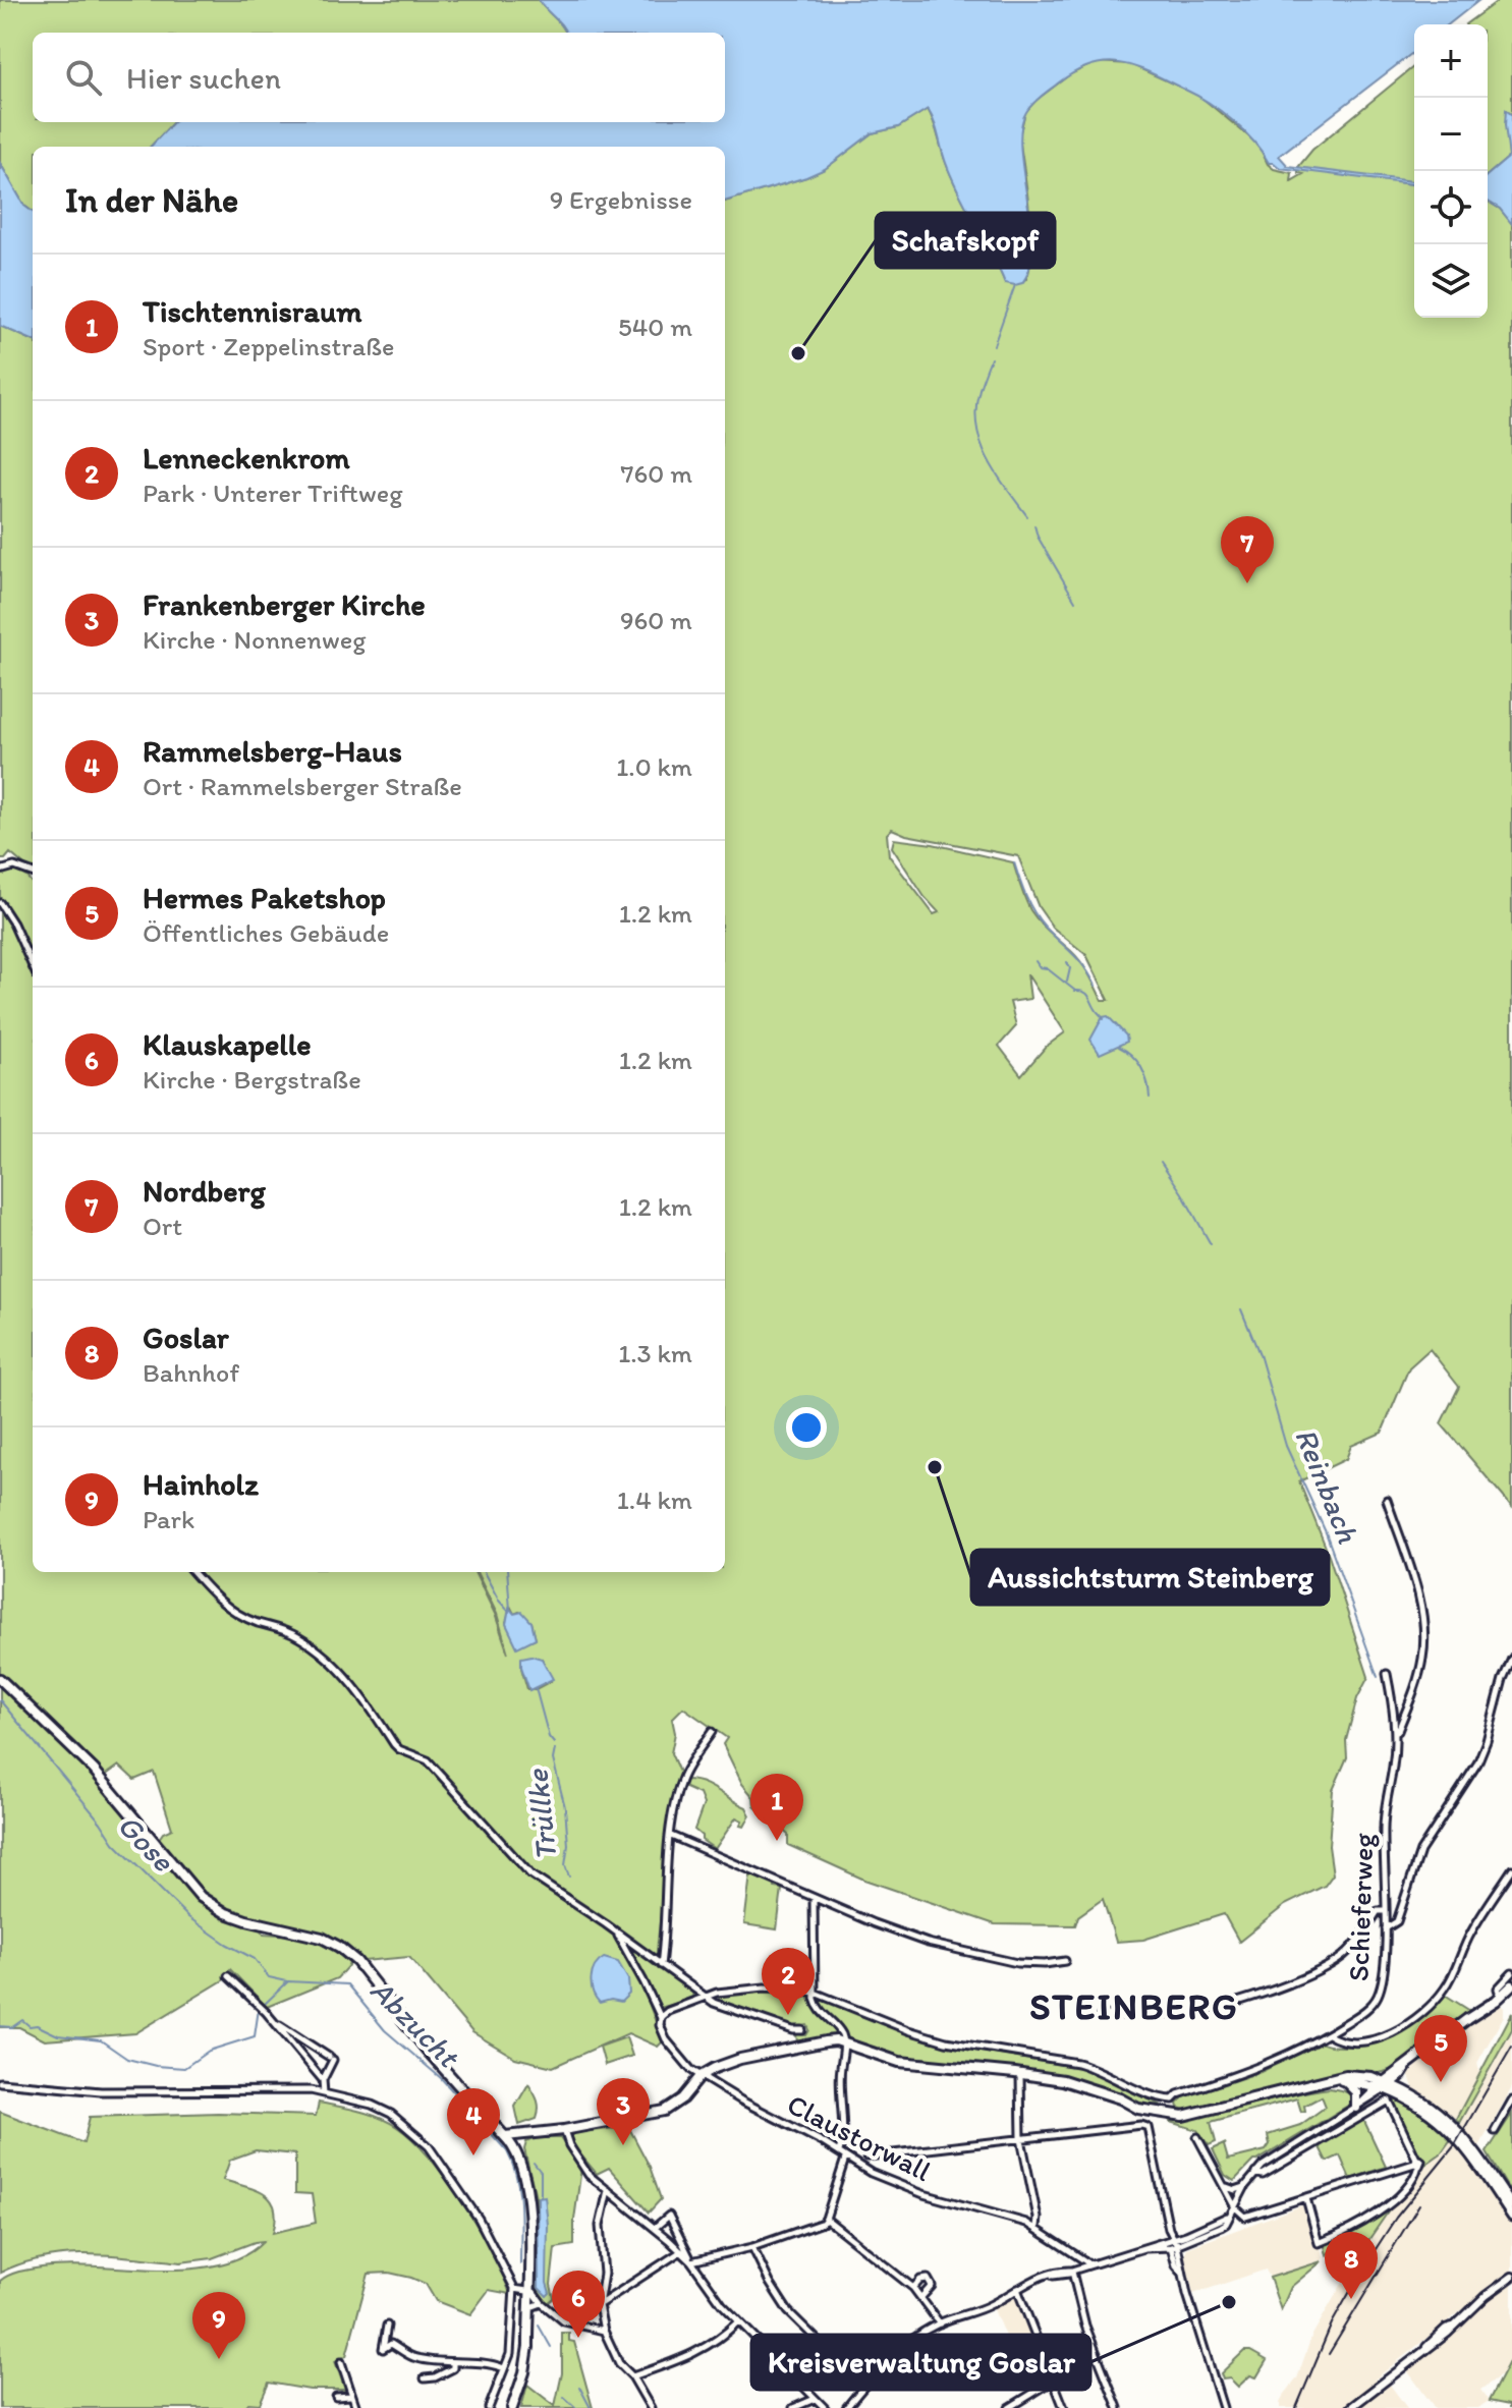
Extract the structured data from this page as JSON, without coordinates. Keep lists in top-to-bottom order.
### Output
{
  "streets": {
    "street": ["Schieferweg", "Claustorwall"]
  },
  "districts": ["STEINBERG"],
  "water": [
    "Reinbach",
    "Trüllke",
    "Gose",
    "Abzucht"
  ],
  "places": ["Schafskopf", "Aussichtsturm Steinberg", "Kreisverwaltung Goslar"],
  "page": {
    "map_buttons": ["+", "−"],
    "search": "Hier suchen",
    "heading": ["In der Nähe", "9 Ergebnisse"],
    "list": [
      {
        "mark": "1",
        "name": "Tischtennisraum",
        "note": "Sport · Zeppelinstraße",
        "value": "540 m"
      },
      {
        "mark": "2",
        "name": "Lenneckenkrom",
        "note": "Park · Unterer Triftweg",
        "value": "760 m"
      },
      {
        "mark": "3",
        "name": "Frankenberger Kirche",
        "note": "Kirche · Nonnenweg",
        "value": "960 m"
      },
      {
        "mark": "4",
        "name": "Rammelsberg-Haus",
        "note": "Ort · Rammelsberger Straße",
        "value": "1.0 km"
      },
      {
        "mark": "5",
        "name": "Hermes Paketshop",
        "note": "Öffentliches Gebäude",
        "value": "1.2 km"
      },
      {
        "mark": "6",
        "name": "Klauskapelle",
        "note": "Kirche · Bergstraße",
        "value": "1.2 km"
      },
      {
        "mark": "7",
        "name": "Nordberg",
        "note": "Ort",
        "value": "1.2 km"
      },
      {
        "mark": "8",
        "name": "Goslar",
        "note": "Bahnhof",
        "value": "1.3 km"
      },
      {
        "mark": "9",
        "name": "Hainholz",
        "note": "Park",
        "value": "1.4 km"
      }
    ],
    "pins": [
      "7",
      "1",
      "2",
      "5",
      "3",
      "4",
      "8",
      "6",
      "9"
    ]
  }
}
